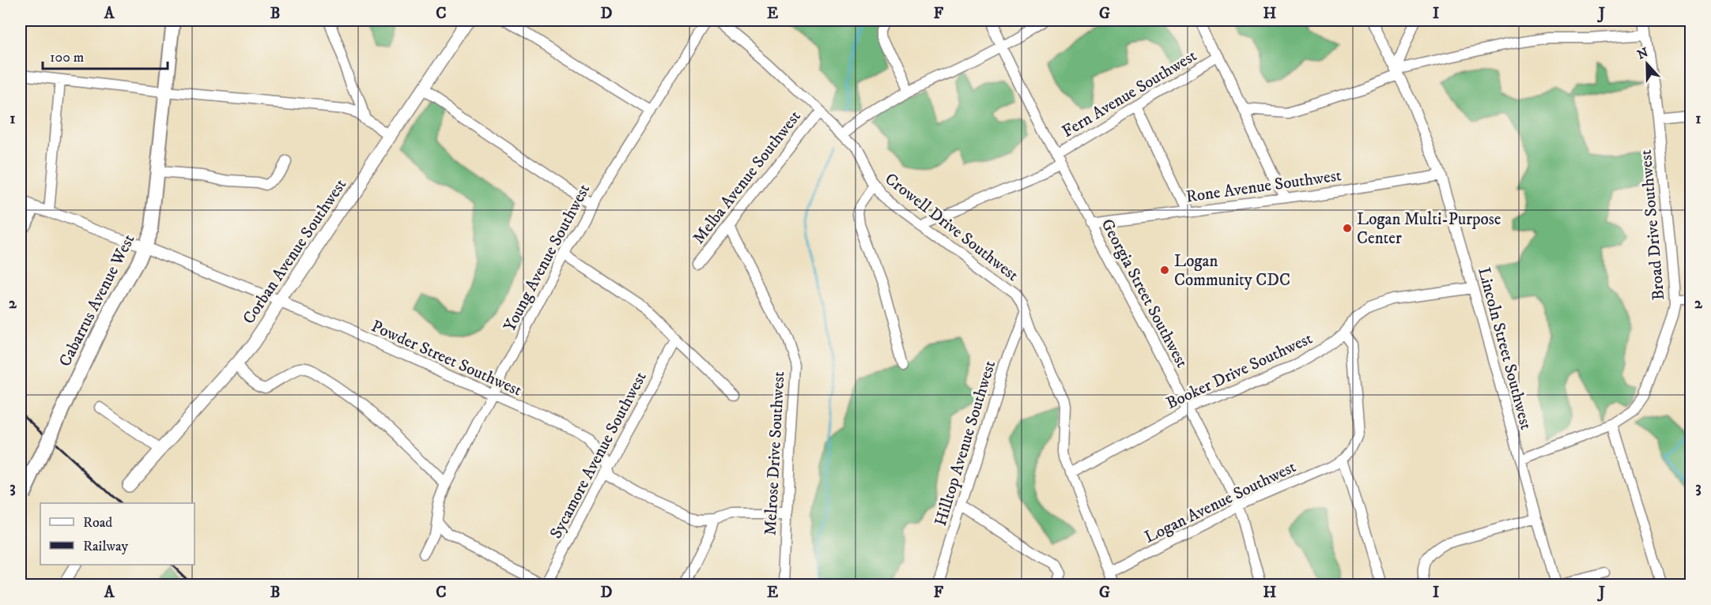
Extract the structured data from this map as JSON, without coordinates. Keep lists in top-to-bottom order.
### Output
{
  "streets": {
    "main road": ["Cabarrus Avenue West"],
    "street": [
      "Fern Avenue Southwest",
      "Melba Avenue Southwest",
      "Rone Avenue Southwest",
      "Broad Drive Southwest",
      "Crowell Drive Southwest",
      "Corban Avenue Southwest",
      "Young Avenue Southwest",
      "Georgia Street Southwest",
      "Lincoln Street Southwest",
      "Powder Street Southwest",
      "Booker Drive Southwest",
      "Hilltop Avenue Southwest",
      "Melrose Drive Southwest",
      "Sycamore Avenue Southwest",
      "Logan Avenue Southwest"
    ]
  },
  "crossings": [
    ["Fern Avenue Southwest", "Georgia Street Southwest"],
    ["Melba Avenue Southwest", "Crowell Drive Southwest"],
    ["Melba Avenue Southwest", "Melrose Drive Southwest"],
    ["Rone Avenue Southwest", "Georgia Street Southwest"],
    ["Rone Avenue Southwest", "Lincoln Street Southwest"],
    ["Broad Drive Southwest", "Lincoln Street Southwest"],
    ["Crowell Drive Southwest", "Booker Drive Southwest"],
    ["Crowell Drive Southwest", "Hilltop Avenue Southwest"],
    ["Crowell Drive Southwest", "Logan Avenue Southwest"],
    ["Corban Avenue Southwest", "Powder Street Southwest"],
    ["Young Avenue Southwest", "Powder Street Southwest"],
    ["Georgia Street Southwest", "Booker Drive Southwest"],
    ["Georgia Street Southwest", "Logan Avenue Southwest"],
    ["Cabarrus Avenue West", "Powder Street Southwest"],
    ["Lincoln Street Southwest", "Booker Drive Southwest"],
    ["Powder Street Southwest", "Sycamore Avenue Southwest"]
  ],
  "places": ["Logan Multi-Purpose Center", "Logan Community CDC"],
  "legend": ["Road", "Railway"],
  "scale_bar": "100 m",
  "north": "top",
  "grid": {
    "columns": [
      "A",
      "B",
      "C",
      "D",
      "E",
      "F",
      "G",
      "H",
      "I",
      "J"
    ],
    "rows": ["1", "2", "3"]
  }
}
